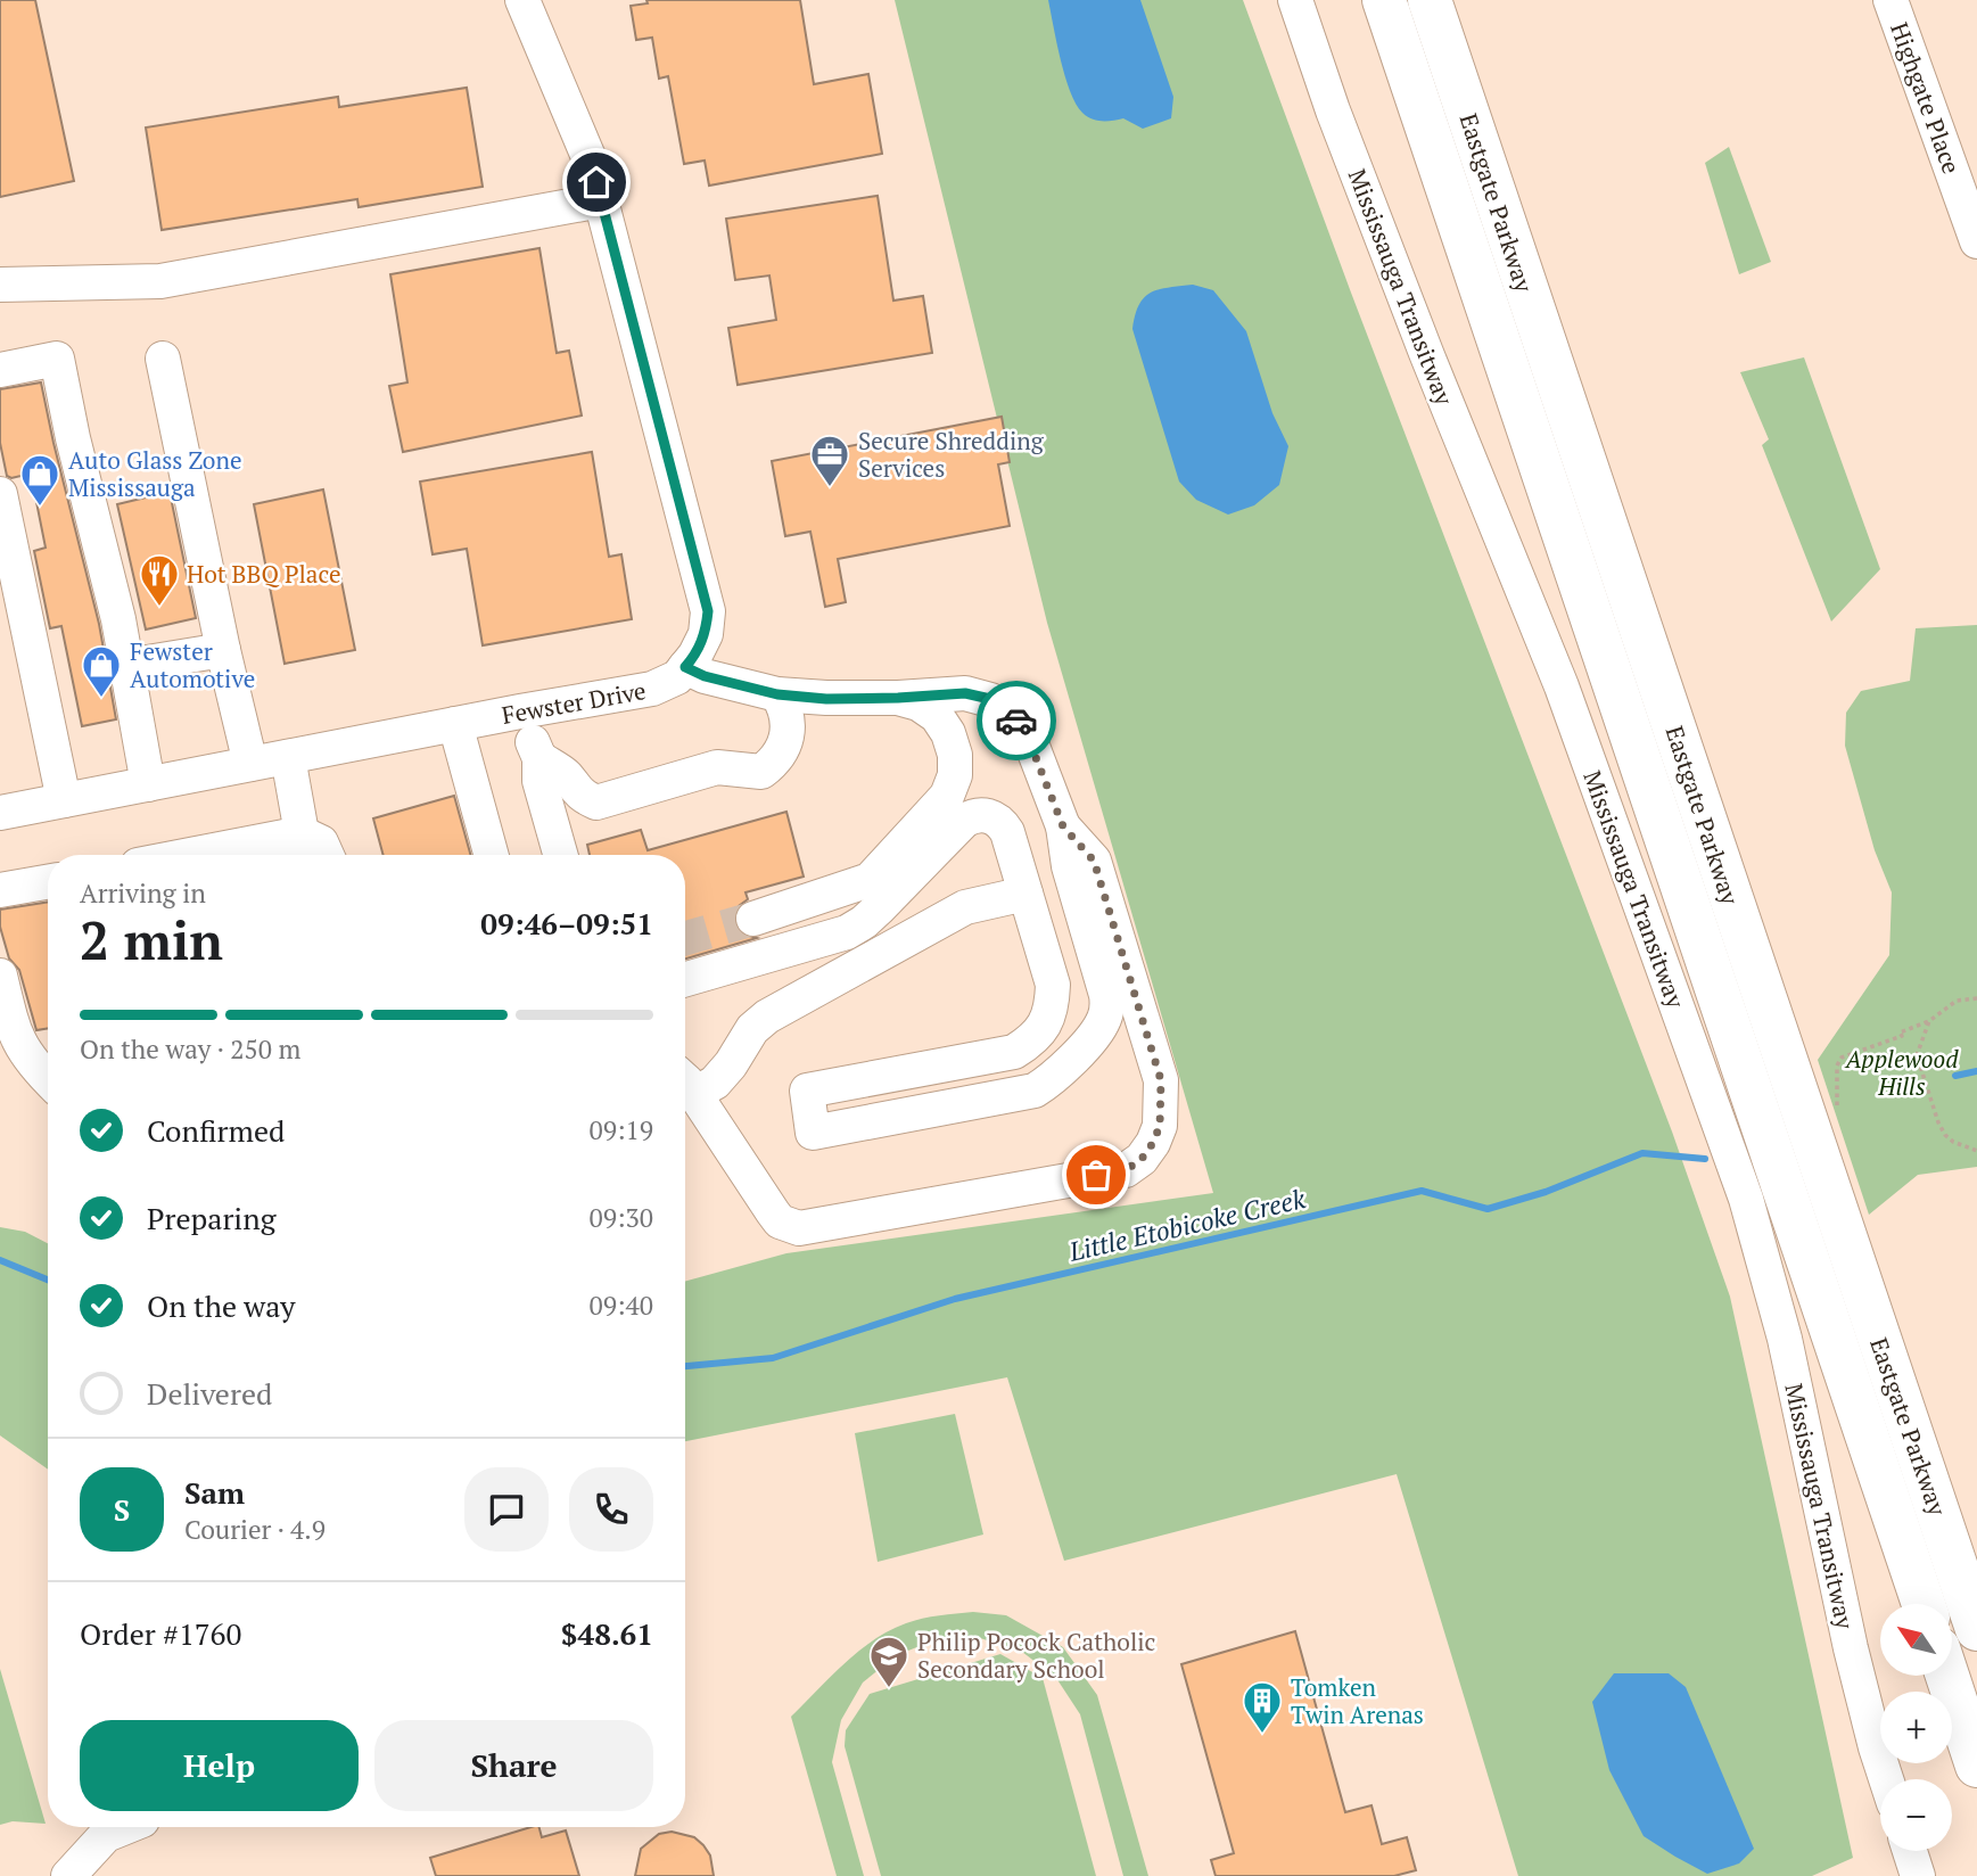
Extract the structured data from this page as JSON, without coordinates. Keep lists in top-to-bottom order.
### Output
{
  "streets": {
    "main road": ["Eastgate Parkway"],
    "street": ["Highgate Place", "Mississauga Transitway", "Fewster Drive"]
  },
  "water": ["Little Etobicoke Creek"],
  "parks": ["Applewood Hills"],
  "places": {
    "office": ["Secure Shredding Services"],
    "shop": ["Auto Glass Zone Mississauga", "Fewster Automotive"],
    "restaurant": ["Hot BBQ Place"],
    "school or university": ["Philip Pocock Catholic Secondary School"],
    "building": ["Tomken Twin Arenas"]
  },
  "north": "top left",
  "page": {
    "heading": ["2 min", "Arriving in", "09:46–09:51"],
    "panel": [
      "Sam",
      "Courier · 4.9",
      "Order #1760",
      "$48.61"
    ],
    "bar": "On the way · 250 m",
    "list": [
      ["Confirmed", "09:19"],
      ["Preparing", "09:30"],
      ["On the way", "09:40"],
      "Delivered"
    ],
    "round": "S",
    "map_buttons": ["+", "−"],
    "buttons": ["Help", "Share"]
  }
}
